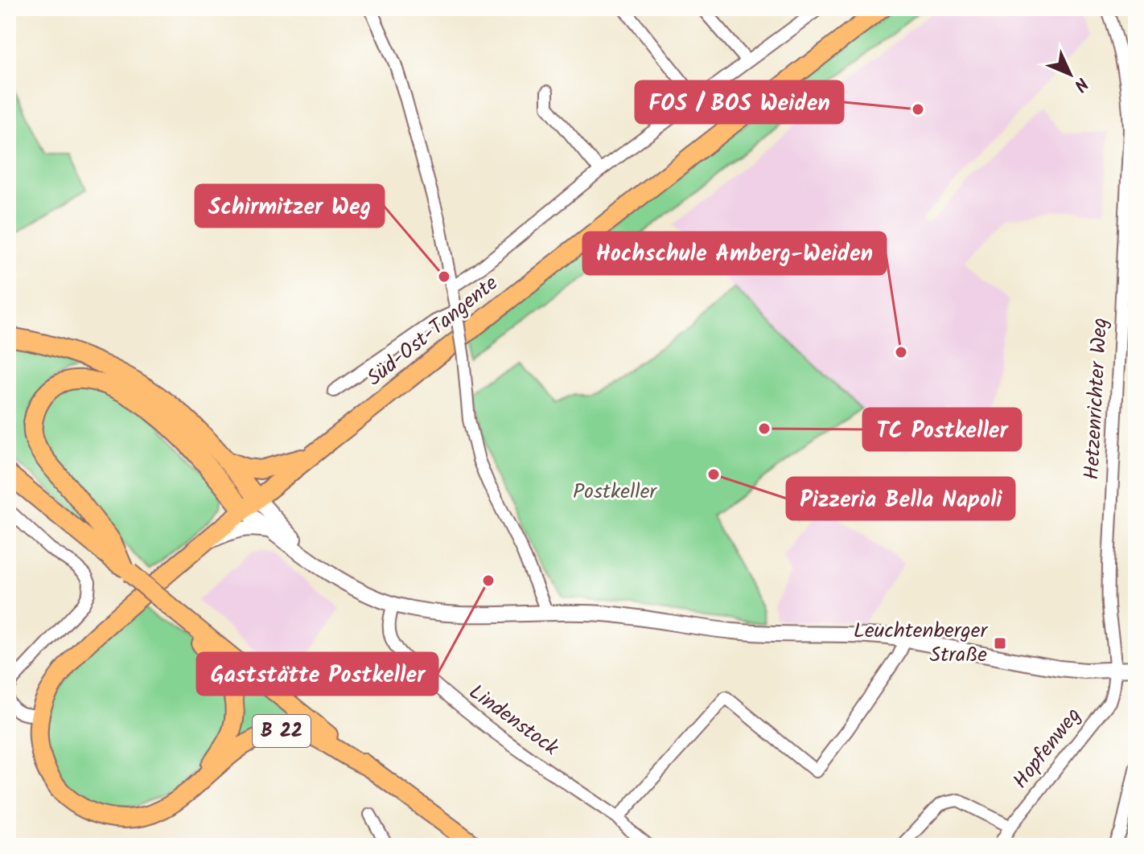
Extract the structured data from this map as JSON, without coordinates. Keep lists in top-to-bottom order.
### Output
{
  "streets": {
    "main road": ["Süd-Ost-Tangente", "B 22"],
    "street": ["Hetzenrichter Weg", "Lindenstock", "Hopfenweg"]
  },
  "crossings": [
    ["Süd-Ost-Tangente", "B 22"],
    ["Hetzenrichter Weg", "Hopfenweg"]
  ],
  "parks": ["Postkeller"],
  "places": {
    "other": [
      "FOS / BOS Weiden",
      "Schirmitzer Weg",
      "Hochschule Amberg-Weiden",
      "TC Postkeller",
      "Pizzeria Bella Napoli",
      "Gaststätte Postkeller"
    ],
    "transit": ["Leuchtenberger Straße"]
  },
  "north": "bottom right"
}
